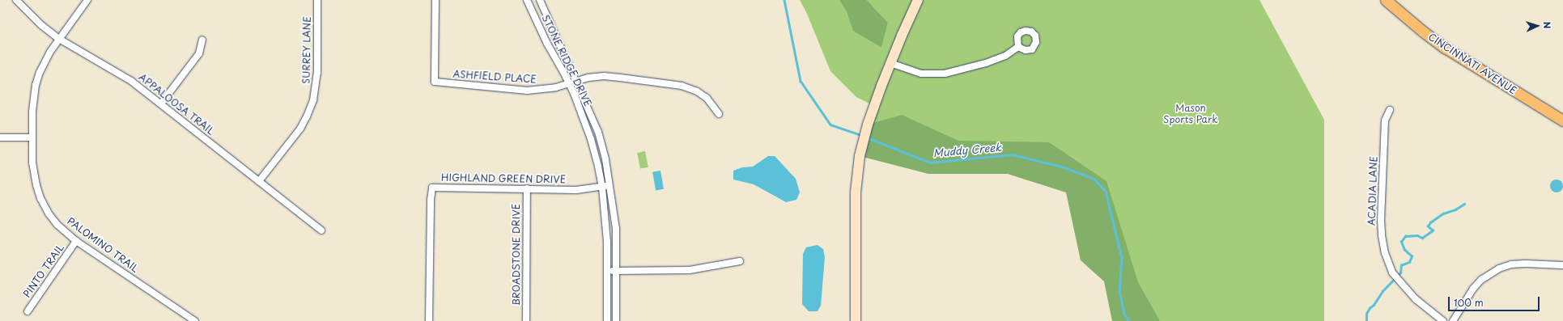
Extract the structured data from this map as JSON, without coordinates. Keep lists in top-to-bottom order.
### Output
{
  "streets": {
    "main road": ["CINCINNATI AVENUE"],
    "street": [
      "SURREY LANE",
      "STONE RIDGE DRIVE",
      "ASHFIELD PLACE",
      "APPALOOSA TRAIL",
      "HIGHLAND GREEN DRIVE",
      "ACADIA LANE",
      "PALOMINO TRAIL",
      "BROADSTONE DRIVE",
      "PINTO TRAIL"
    ]
  },
  "crossings": [
    ["SURREY LANE", "APPALOOSA TRAIL"],
    ["STONE RIDGE DRIVE", "ASHFIELD PLACE"],
    ["STONE RIDGE DRIVE", "HIGHLAND GREEN DRIVE"],
    ["APPALOOSA TRAIL", "PALOMINO TRAIL"],
    ["HIGHLAND GREEN DRIVE", "BROADSTONE DRIVE"],
    ["PALOMINO TRAIL", "PINTO TRAIL"]
  ],
  "water": ["Muddy Creek"],
  "parks": ["Mason Sports Park"],
  "scale_bar": "100 m",
  "north": "right"
}
